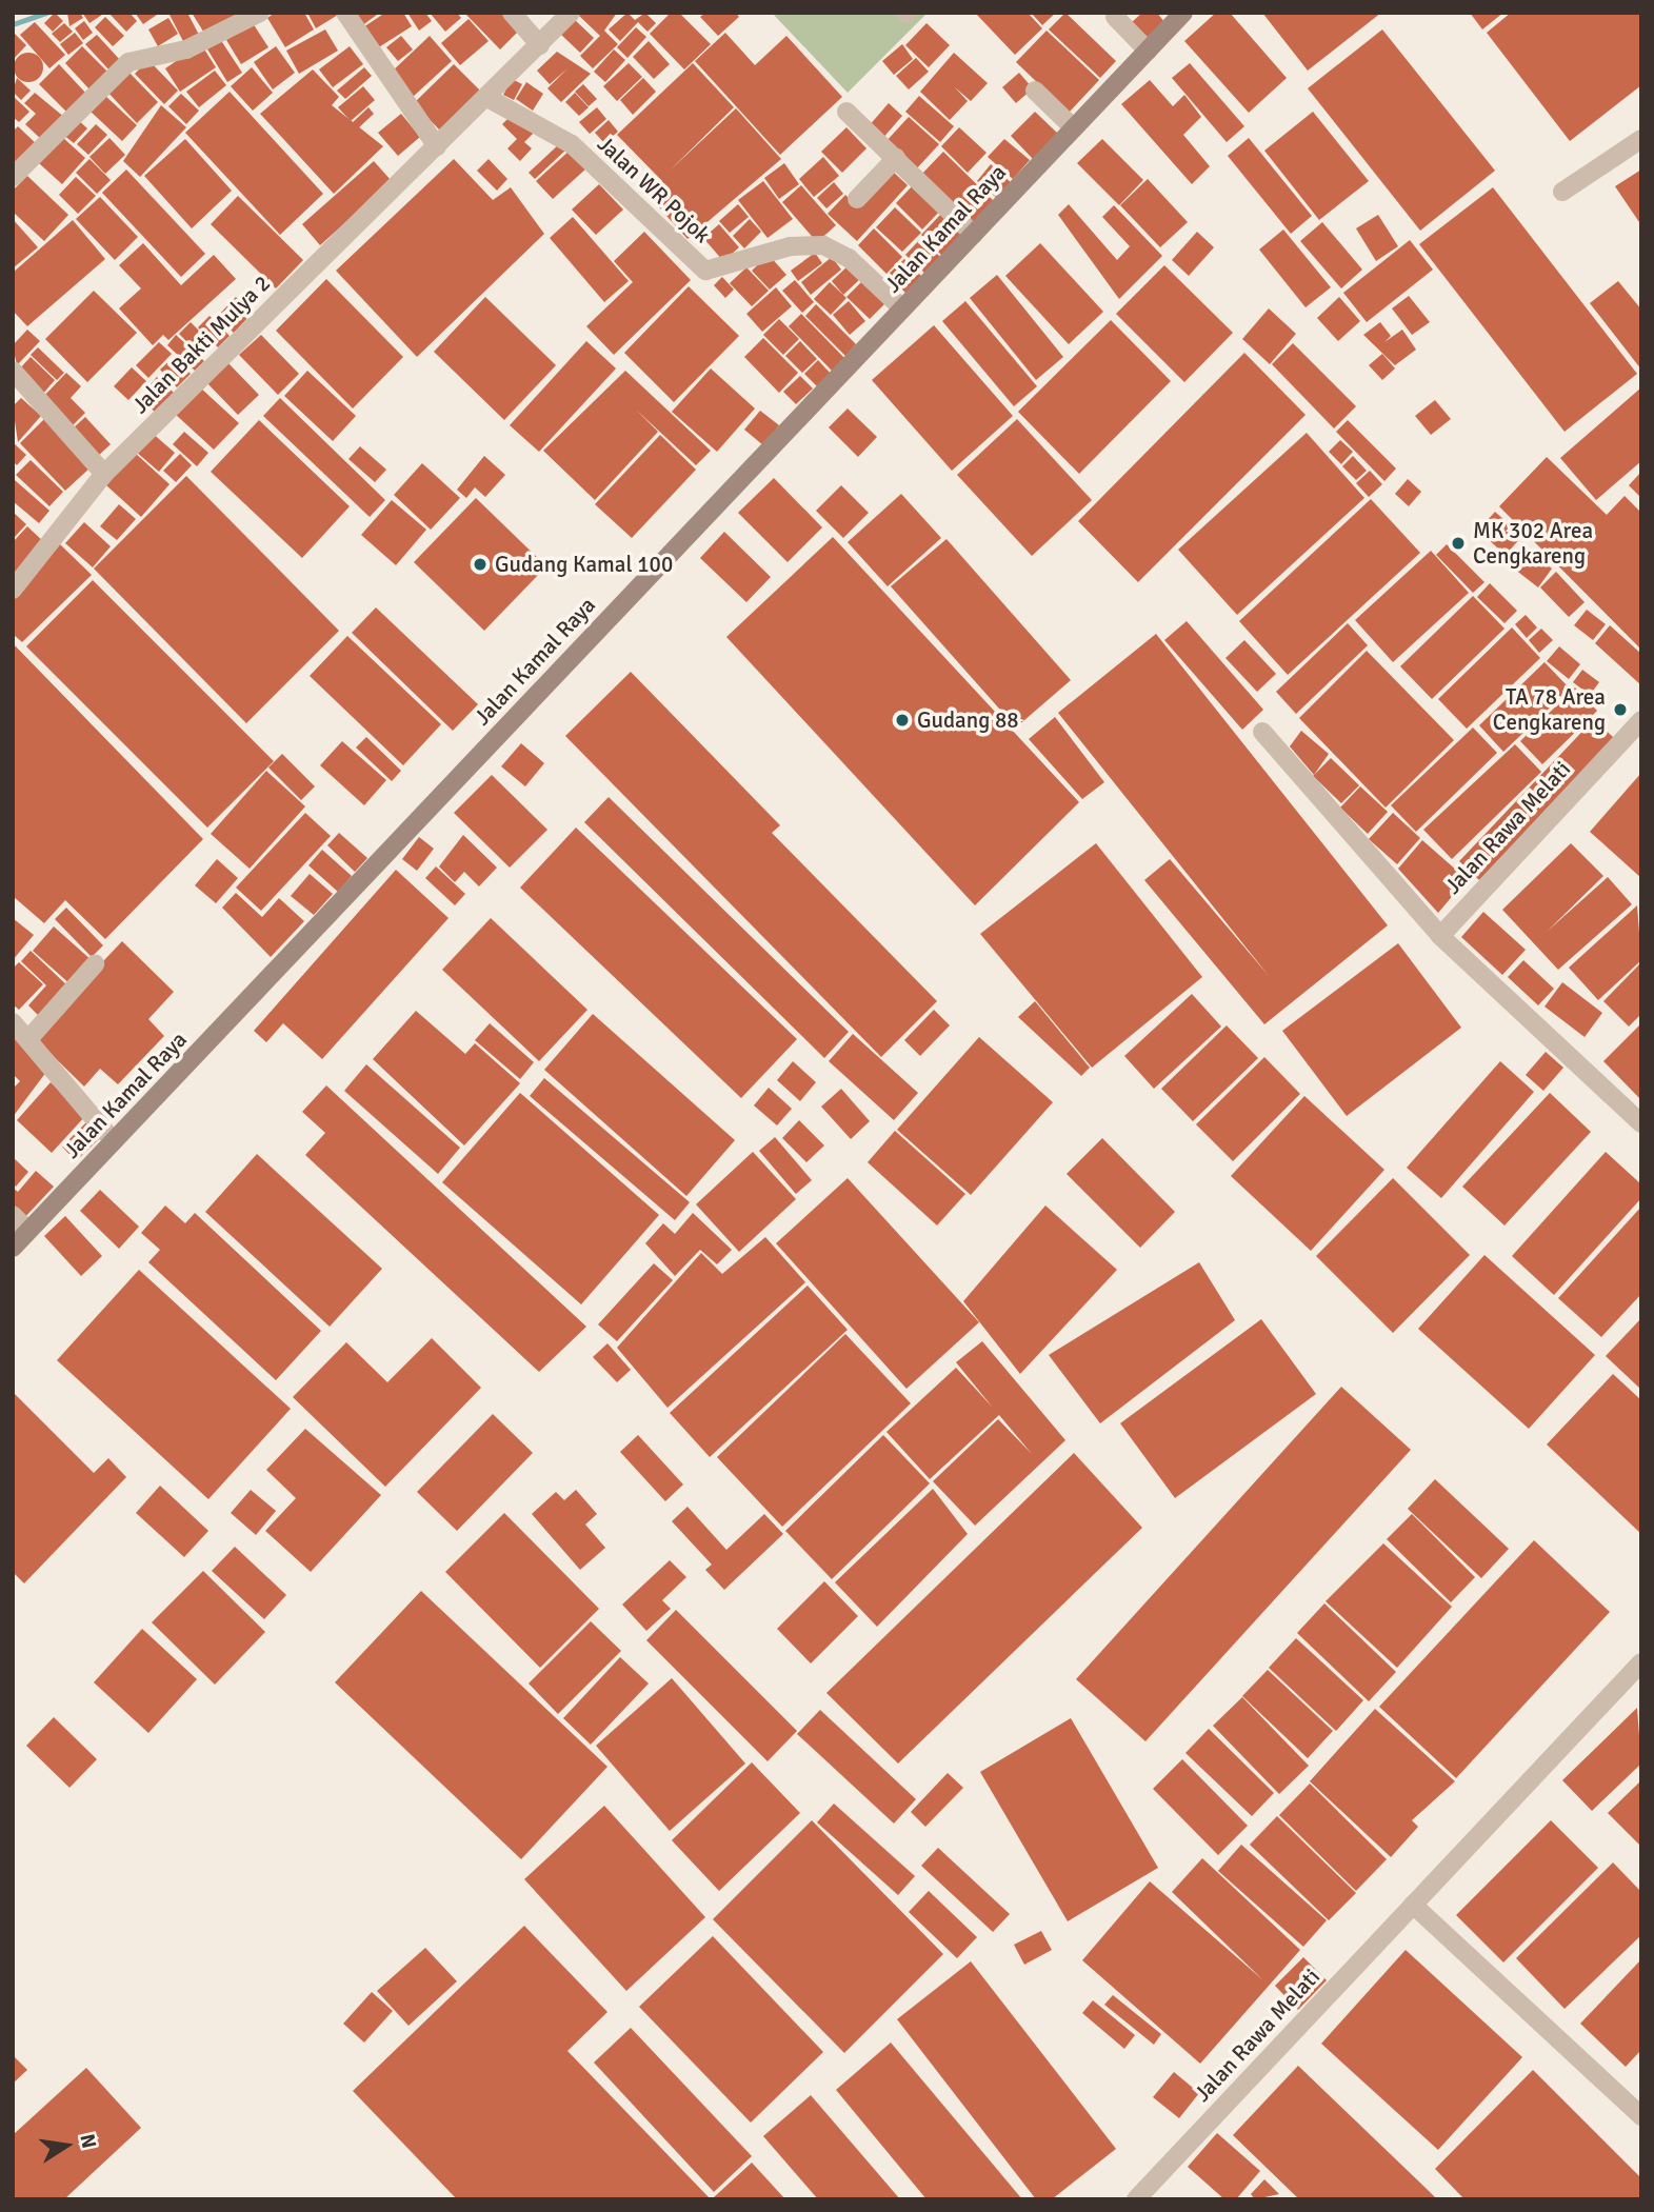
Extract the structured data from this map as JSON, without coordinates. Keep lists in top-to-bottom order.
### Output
{
  "streets": {
    "main road": ["Jalan Kamal Raya"],
    "street": ["Jalan WR Pojok", "Jalan Bakti Mulya 2", "Jalan Rawa Melati"]
  },
  "crossings": [
    ["Jalan WR Pojok", "Jalan Kamal Raya"],
    ["Jalan WR Pojok", "Jalan Bakti Mulya 2"]
  ],
  "places": [
    "MK 302 Area Cengkareng",
    "Gudang Kamal 100",
    "TA 78 Area Cengkareng",
    "Gudang 88"
  ],
  "north": "right"
}
